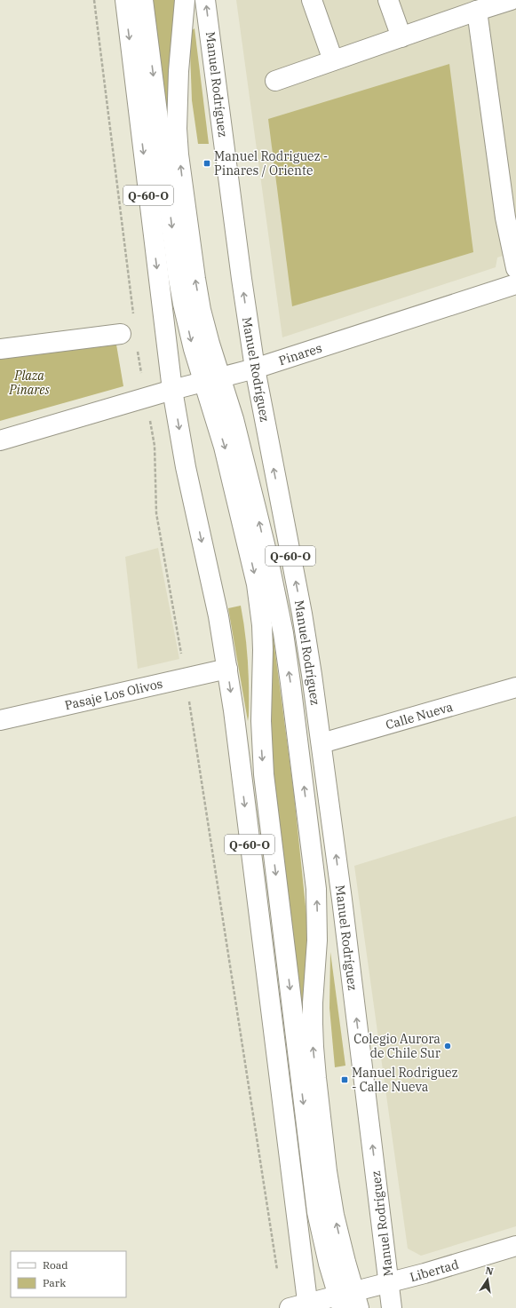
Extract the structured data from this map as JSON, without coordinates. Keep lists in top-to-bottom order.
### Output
{
  "streets": {
    "main road": [
      "Manuel Rodríguez",
      "Q-60-O",
      "Pinares",
      "Pasaje Los Olivos",
      "Calle Nueva",
      "Libertad"
    ]
  },
  "crossings": [
    ["Manuel Rodríguez", "Pinares"],
    ["Manuel Rodríguez", "Calle Nueva"],
    ["Manuel Rodríguez", "Libertad"],
    ["Q-60-O", "Pinares"],
    ["Q-60-O", "Pasaje Los Olivos"],
    ["Q-60-O", "Libertad"]
  ],
  "parks": ["Plaza Pinares"],
  "places": {
    "transit": ["Manuel Rodriguez - Pinares / Oriente", "Manuel Rodriguez - Calle Nueva"],
    "other": ["Colegio Aurora de Chile Sur"]
  },
  "legend": ["Road", "Park"],
  "north": "top"
}
